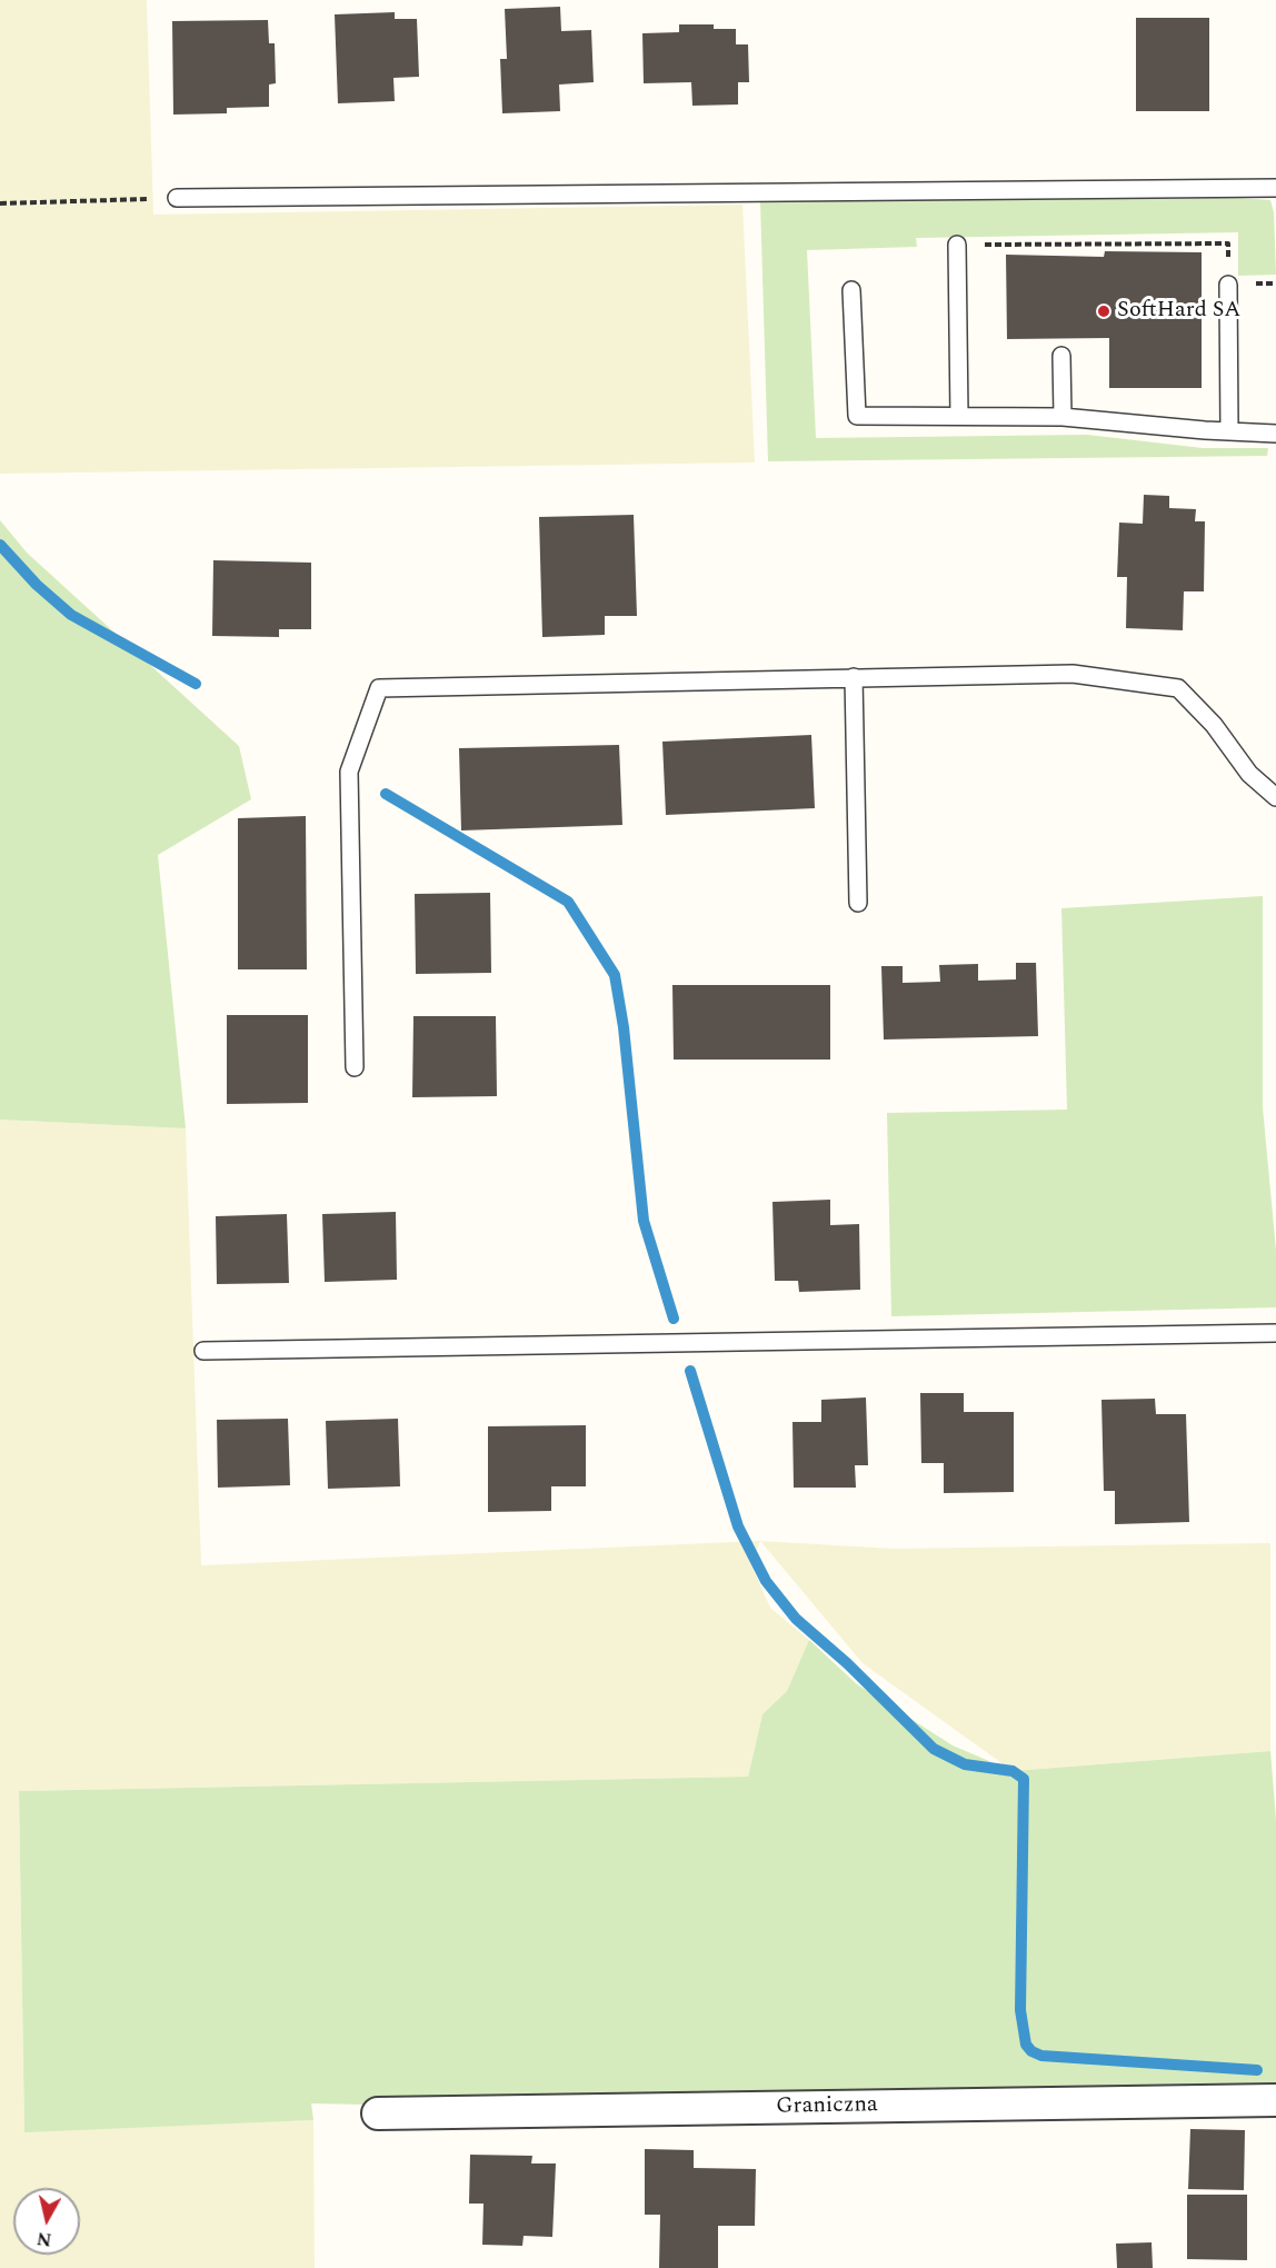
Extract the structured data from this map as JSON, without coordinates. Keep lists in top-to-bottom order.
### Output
{
  "streets": {
    "street": ["Graniczna"]
  },
  "places": ["SoftHard SA"],
  "north": "bottom"
}
